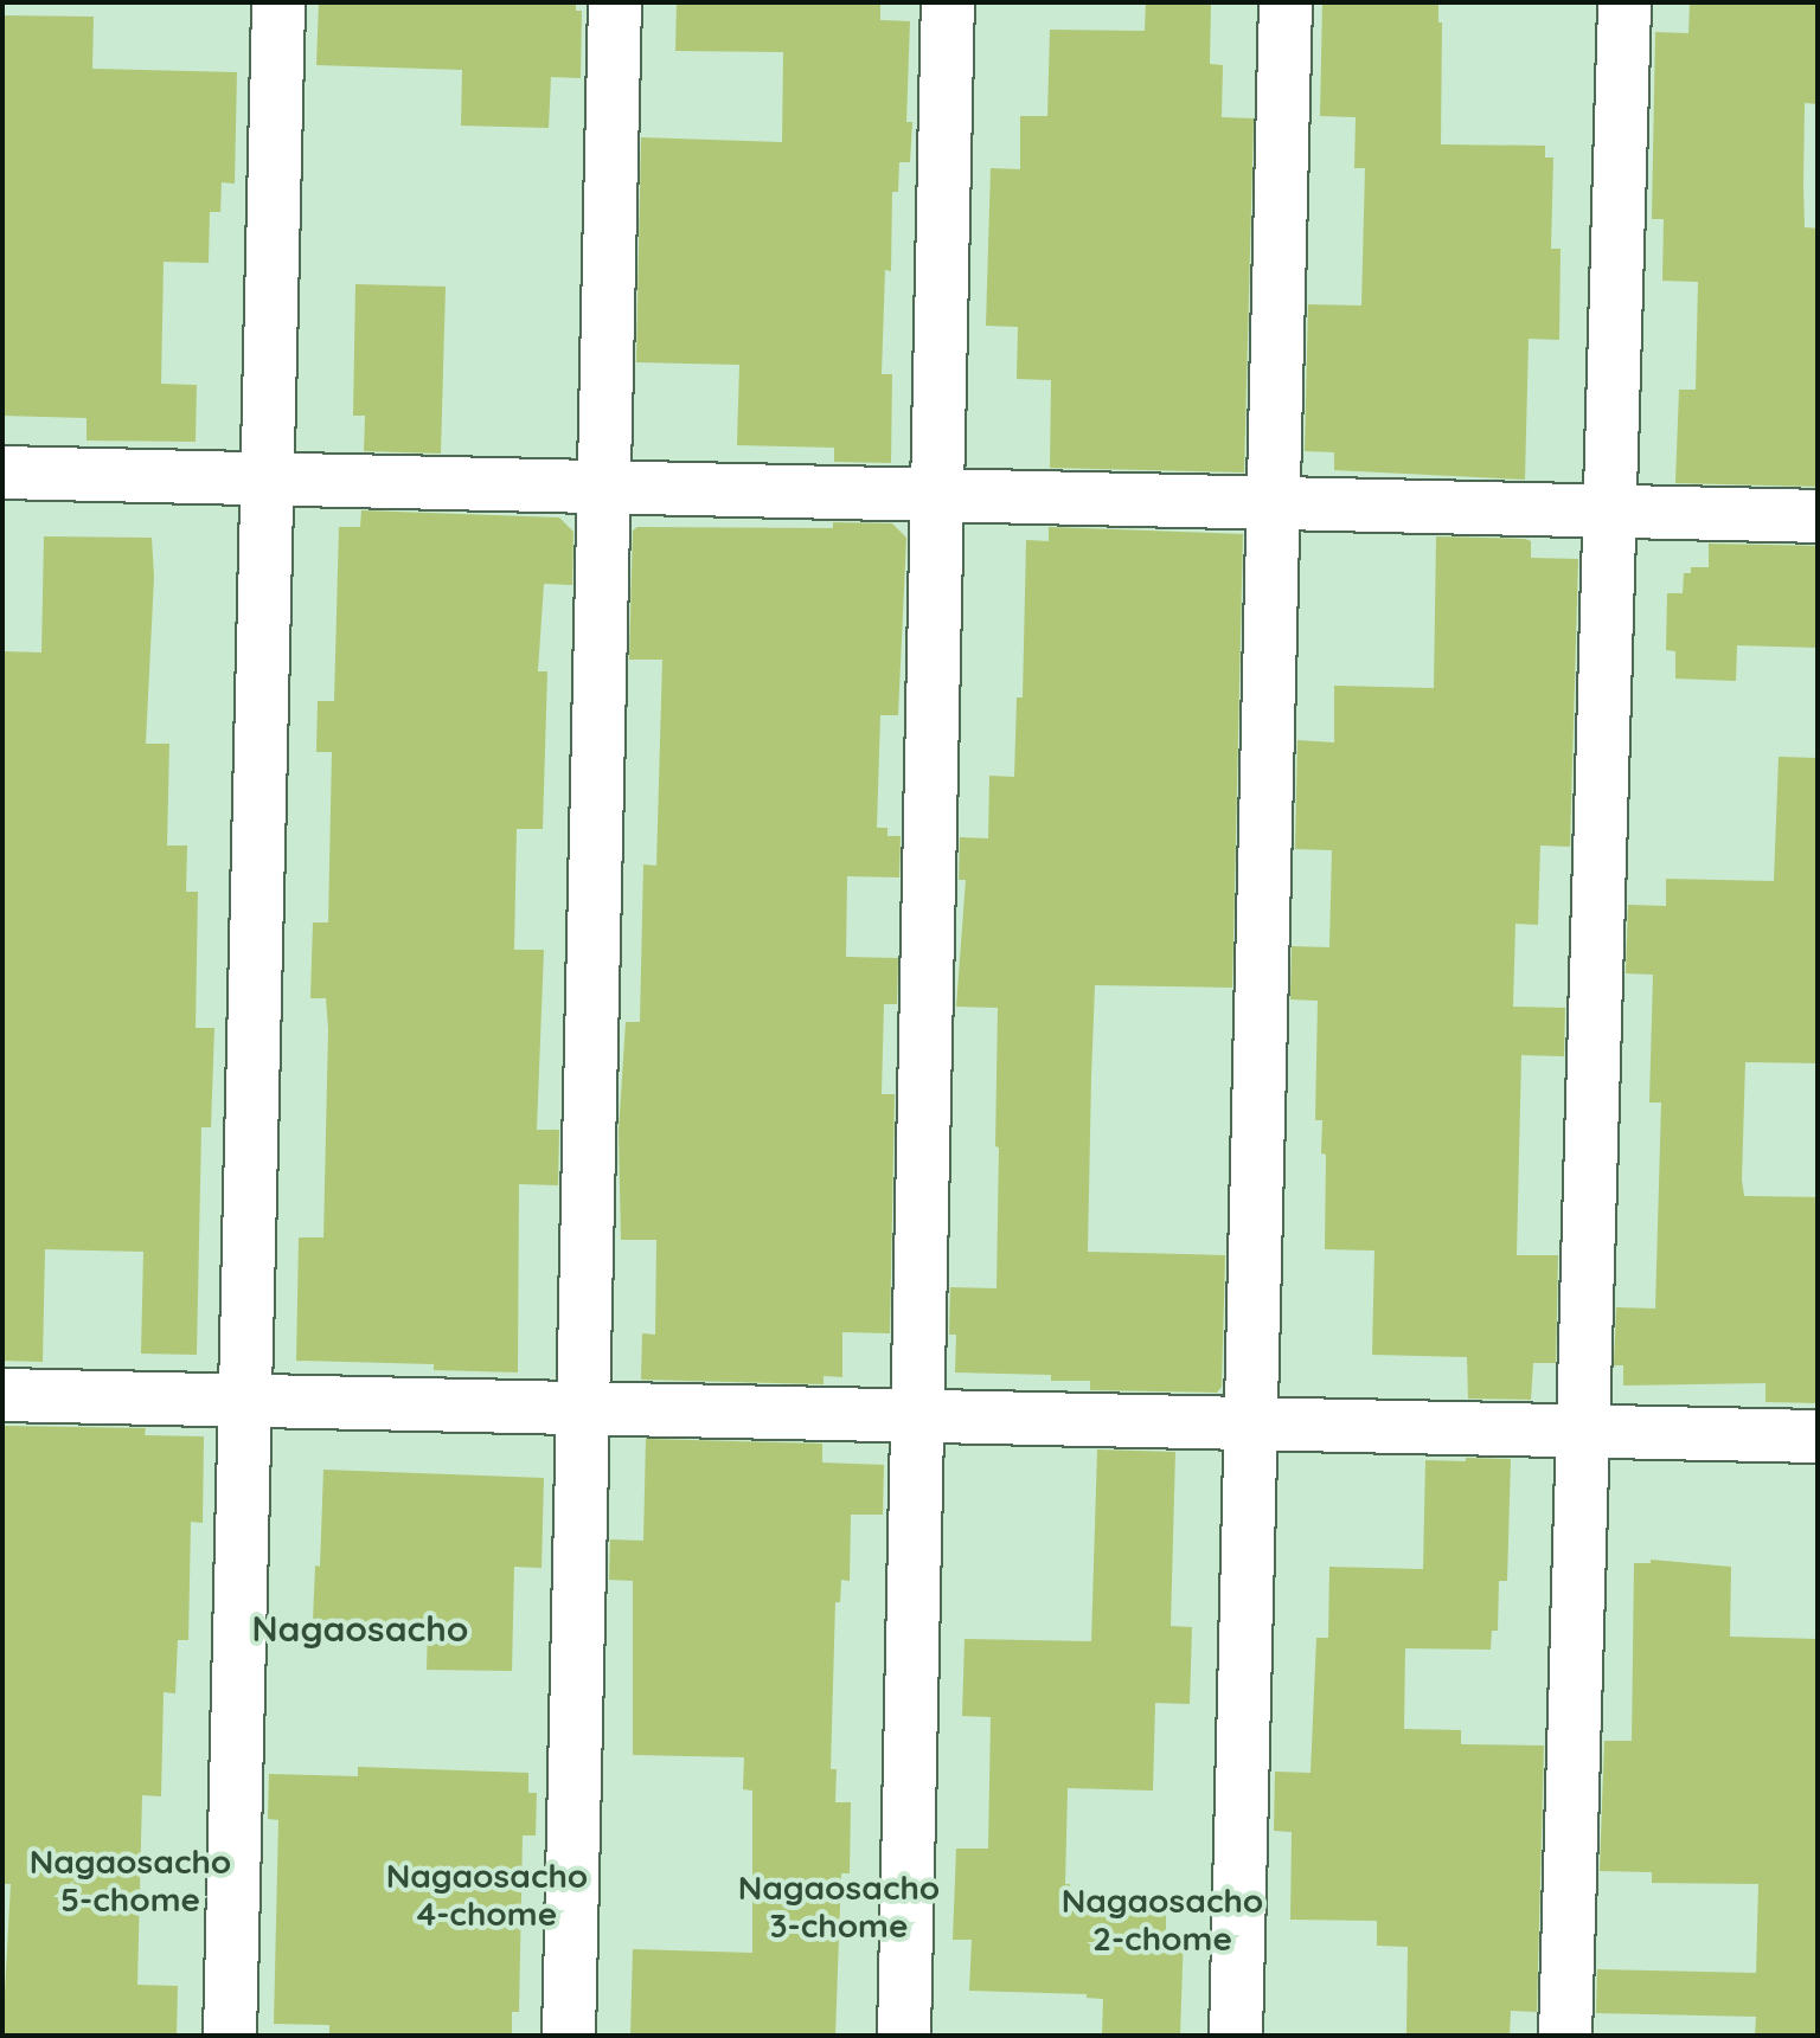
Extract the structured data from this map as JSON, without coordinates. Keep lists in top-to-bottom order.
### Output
{
  "districts": [
    "Nagaosacho",
    "Nagaosacho 5-chome",
    "Nagaosacho 4-chome",
    "Nagaosacho 3-chome",
    "Nagaosacho 2-chome"
  ]
}
